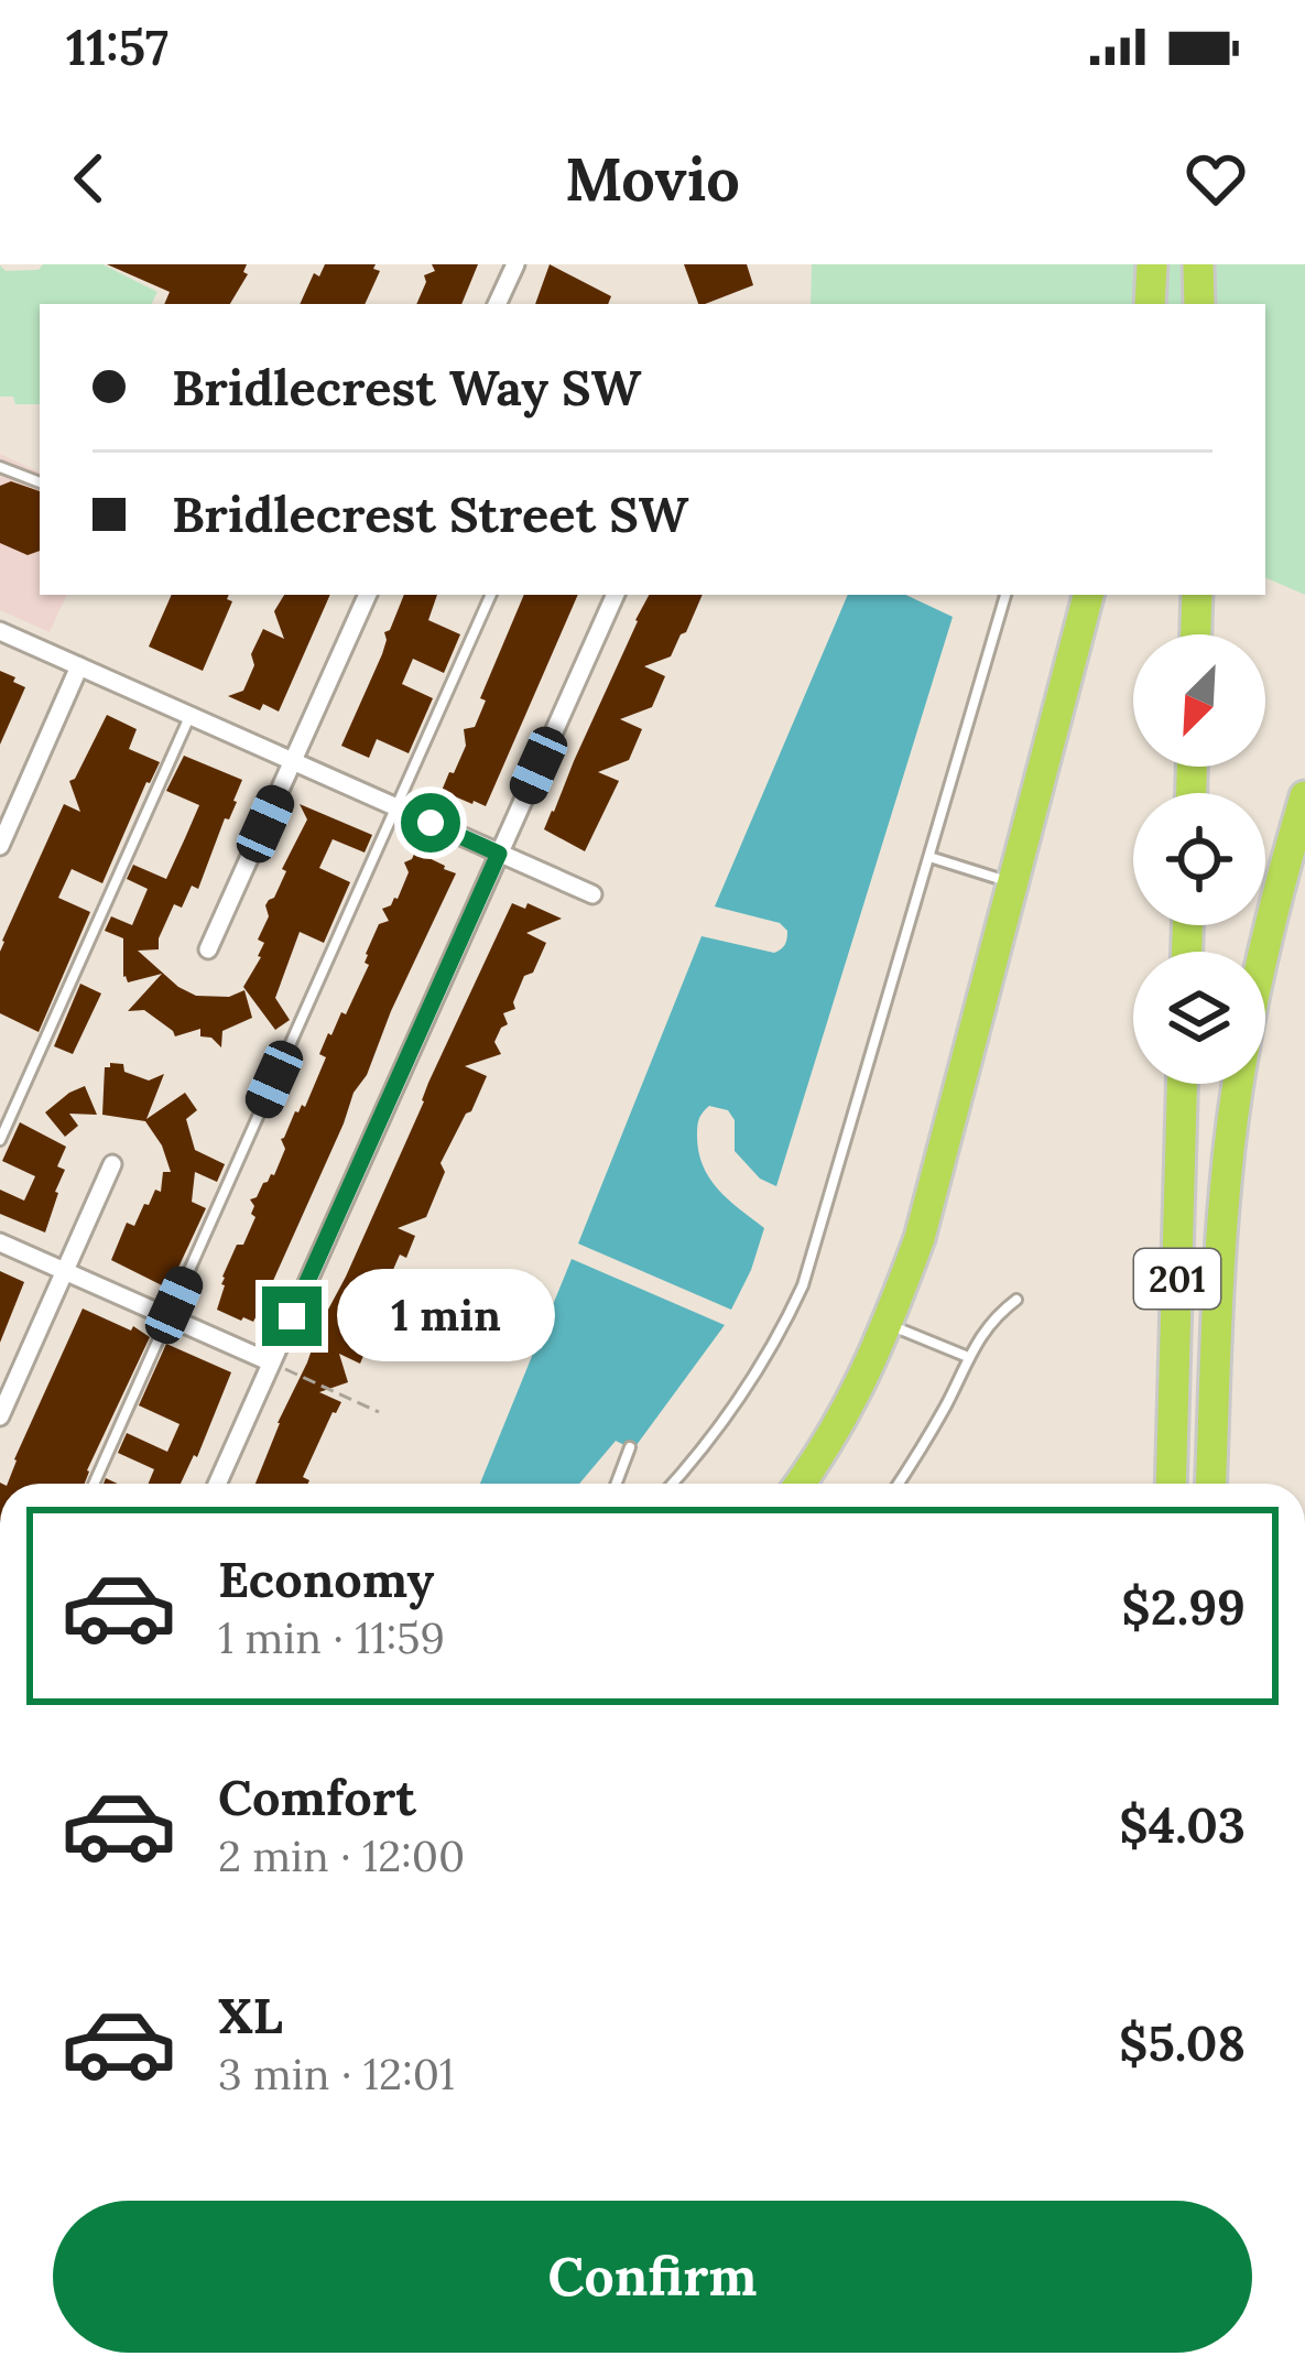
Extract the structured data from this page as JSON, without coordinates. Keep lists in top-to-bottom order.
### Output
{
  "streets": {
    "highway": ["201"]
  },
  "north": "bottom left",
  "page": {
    "status": "11:57",
    "header": "Movio",
    "banner": ["Bridlecrest Way SW", "Bridlecrest Street SW"],
    "bubble": "1 min",
    "list": [
      {
        "name": "Economy",
        "note": "1 min · 11:59",
        "value": "$2.99"
      },
      {
        "name": "Comfort",
        "note": "2 min · 12:00",
        "value": "$4.03"
      },
      {
        "name": "XL",
        "note": "3 min · 12:01",
        "value": "$5.08"
      }
    ],
    "buttons": "Confirm"
  }
}
